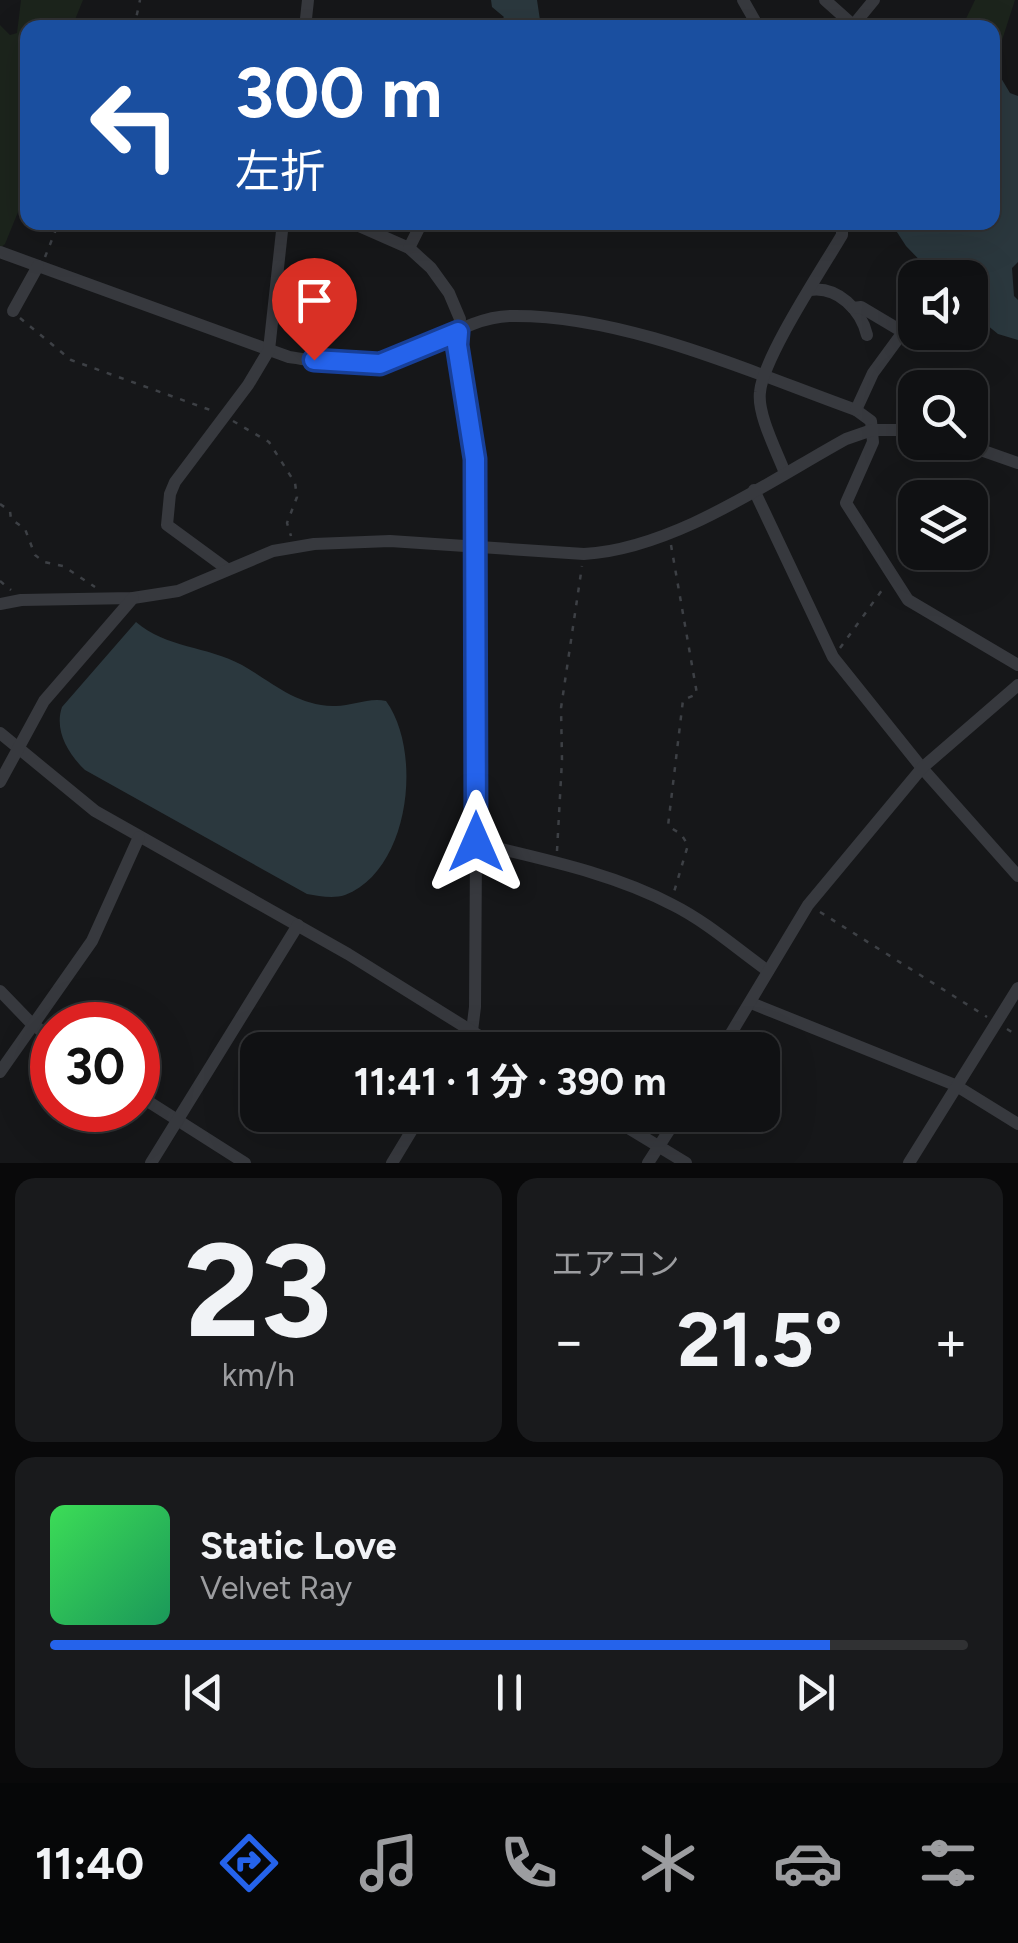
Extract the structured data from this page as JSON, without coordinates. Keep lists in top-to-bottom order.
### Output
{
  "page": {
    "turn": ["300 m", "左折"],
    "limit": "30",
    "trip": "11:41 · 1 分 · 390 m",
    "tile": [
      ["23", "km/h"],
      "エアコン"
    ],
    "heat": ["−", "21.5°", "+"],
    "song": ["Static Love", "Velvet Ray"],
    "tabs": "11:40"
  }
}
